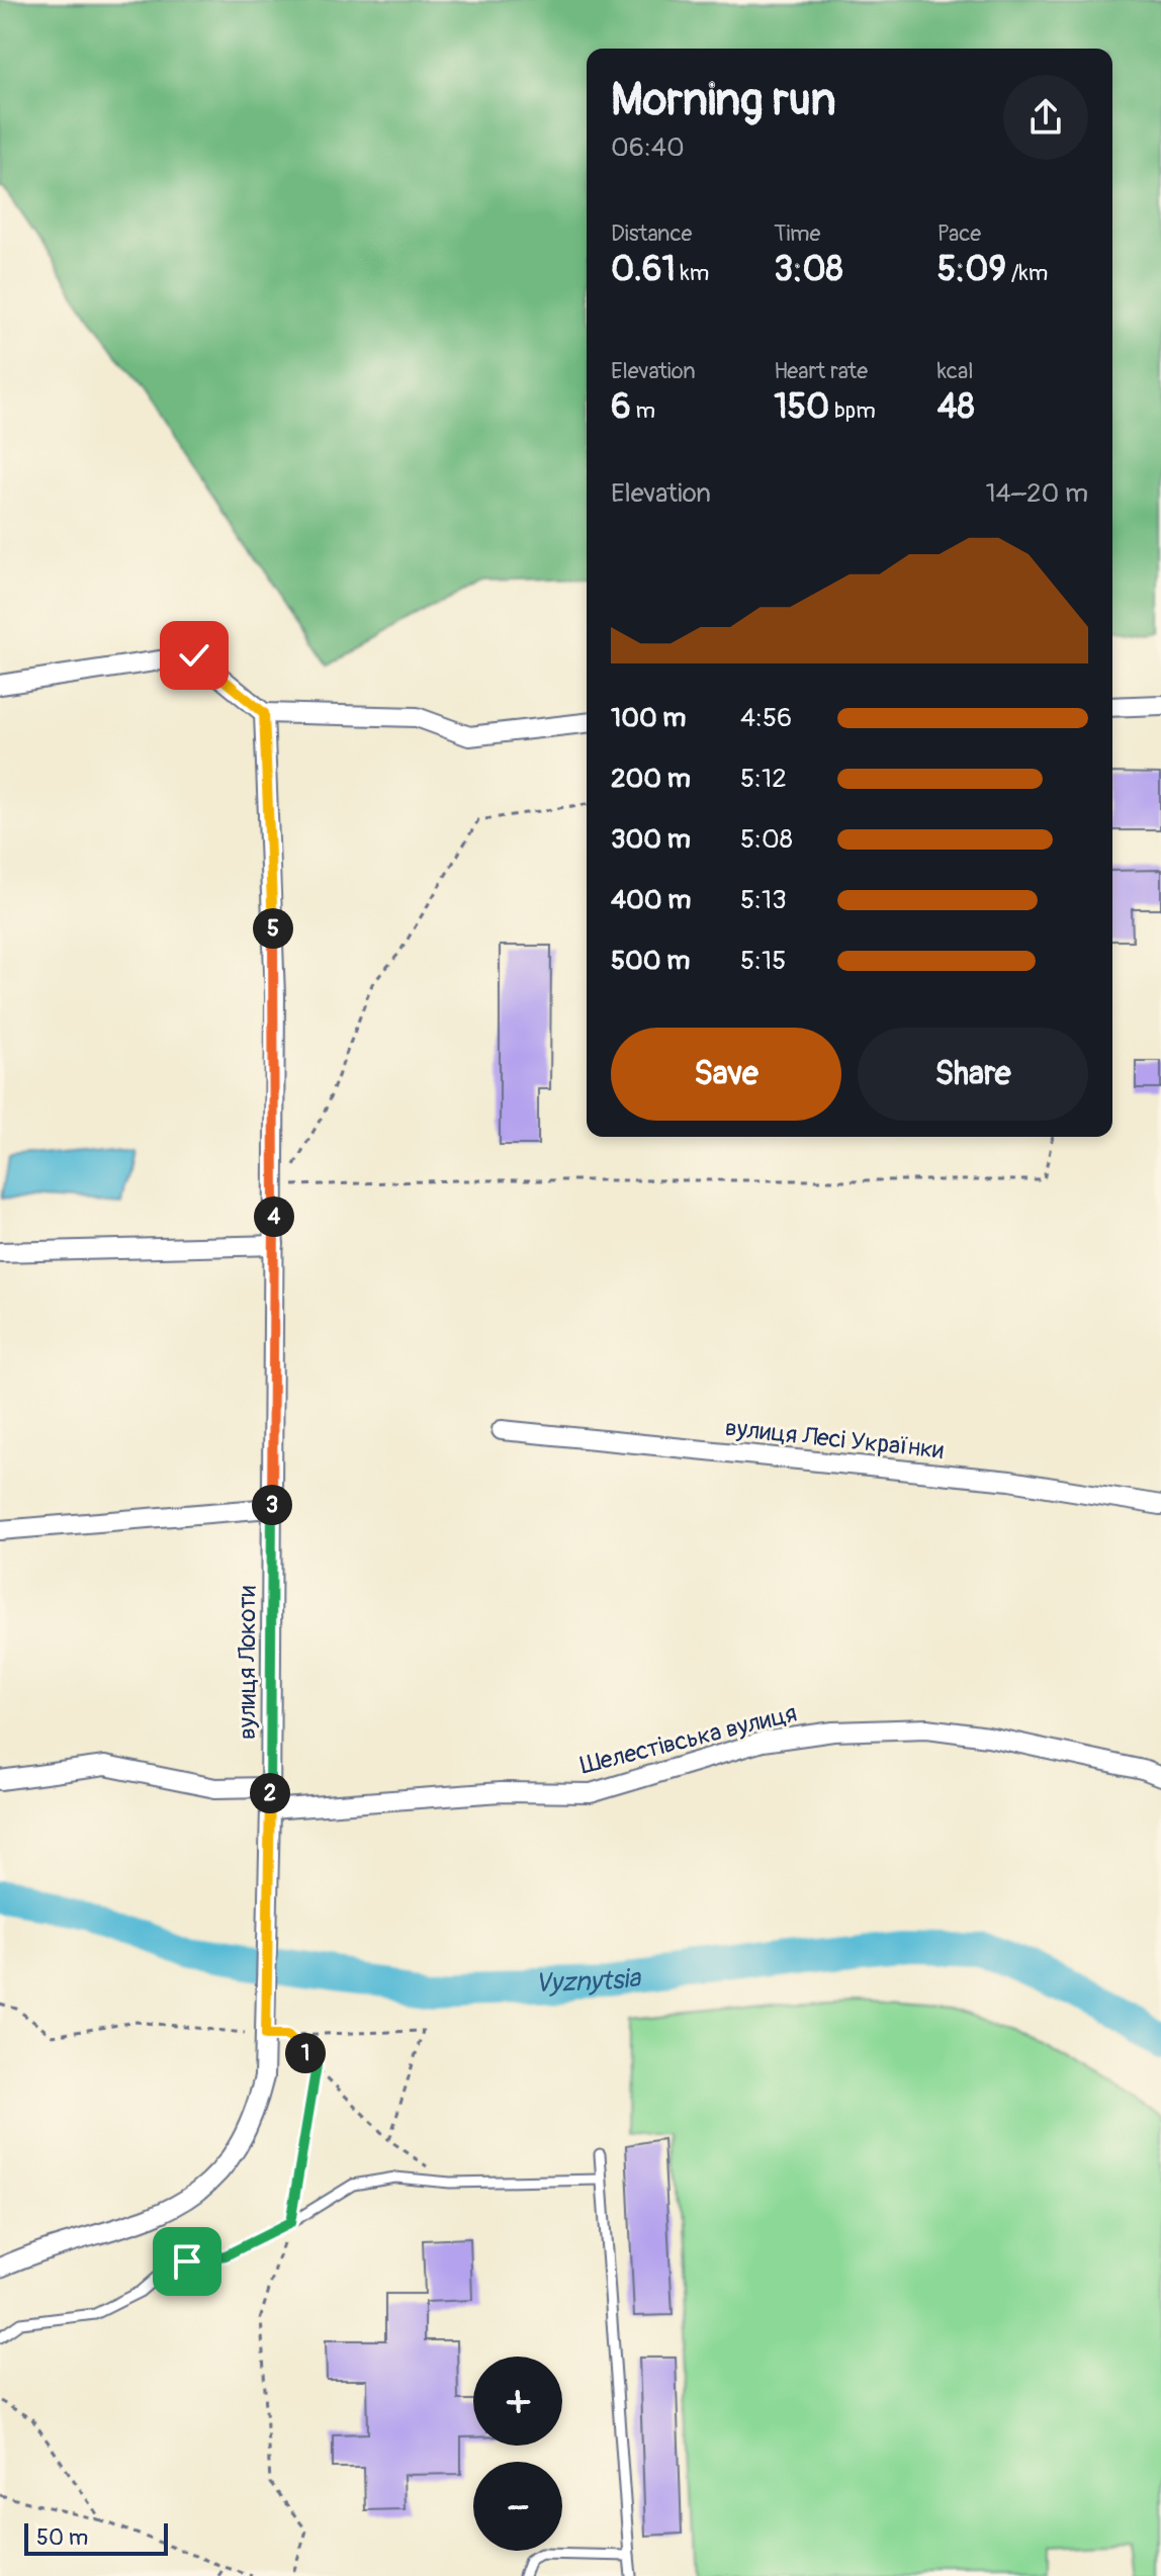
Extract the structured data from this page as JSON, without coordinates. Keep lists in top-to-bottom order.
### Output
{
  "streets": {
    "street": ["вулиця Лесі Українки", "вулиця Локоти", "Шелестівська вулиця"]
  },
  "crossings": [
    ["вулиця Локоти", "Шелестівська вулиця"]
  ],
  "water": ["Vyznytsia"],
  "scale_bar": "50 m",
  "page": {
    "heading": ["Morning run", "06:40"],
    "stats": [
      ["Distance", "0.61 km"],
      ["Time", "3:08"],
      ["Pace", "5:09 /km"],
      ["Elevation", "6 m"],
      ["Heart rate", "150 bpm"],
      ["kcal", "48"]
    ],
    "chart": ["Elevation", "14–20 m"],
    "list": [
      {
        "name": "100 m",
        "note": "4:56"
      },
      {
        "name": "200 m",
        "note": "5:12"
      },
      {
        "name": "300 m",
        "note": "5:08"
      },
      {
        "name": "400 m",
        "note": "5:13"
      },
      {
        "name": "500 m",
        "note": "5:15"
      }
    ],
    "pins": [
      "5",
      "4",
      "3",
      "2",
      "1"
    ],
    "buttons": ["Save", "Share"],
    "map_buttons": ["+", "−"],
    "scale": "50 m"
  }
}
